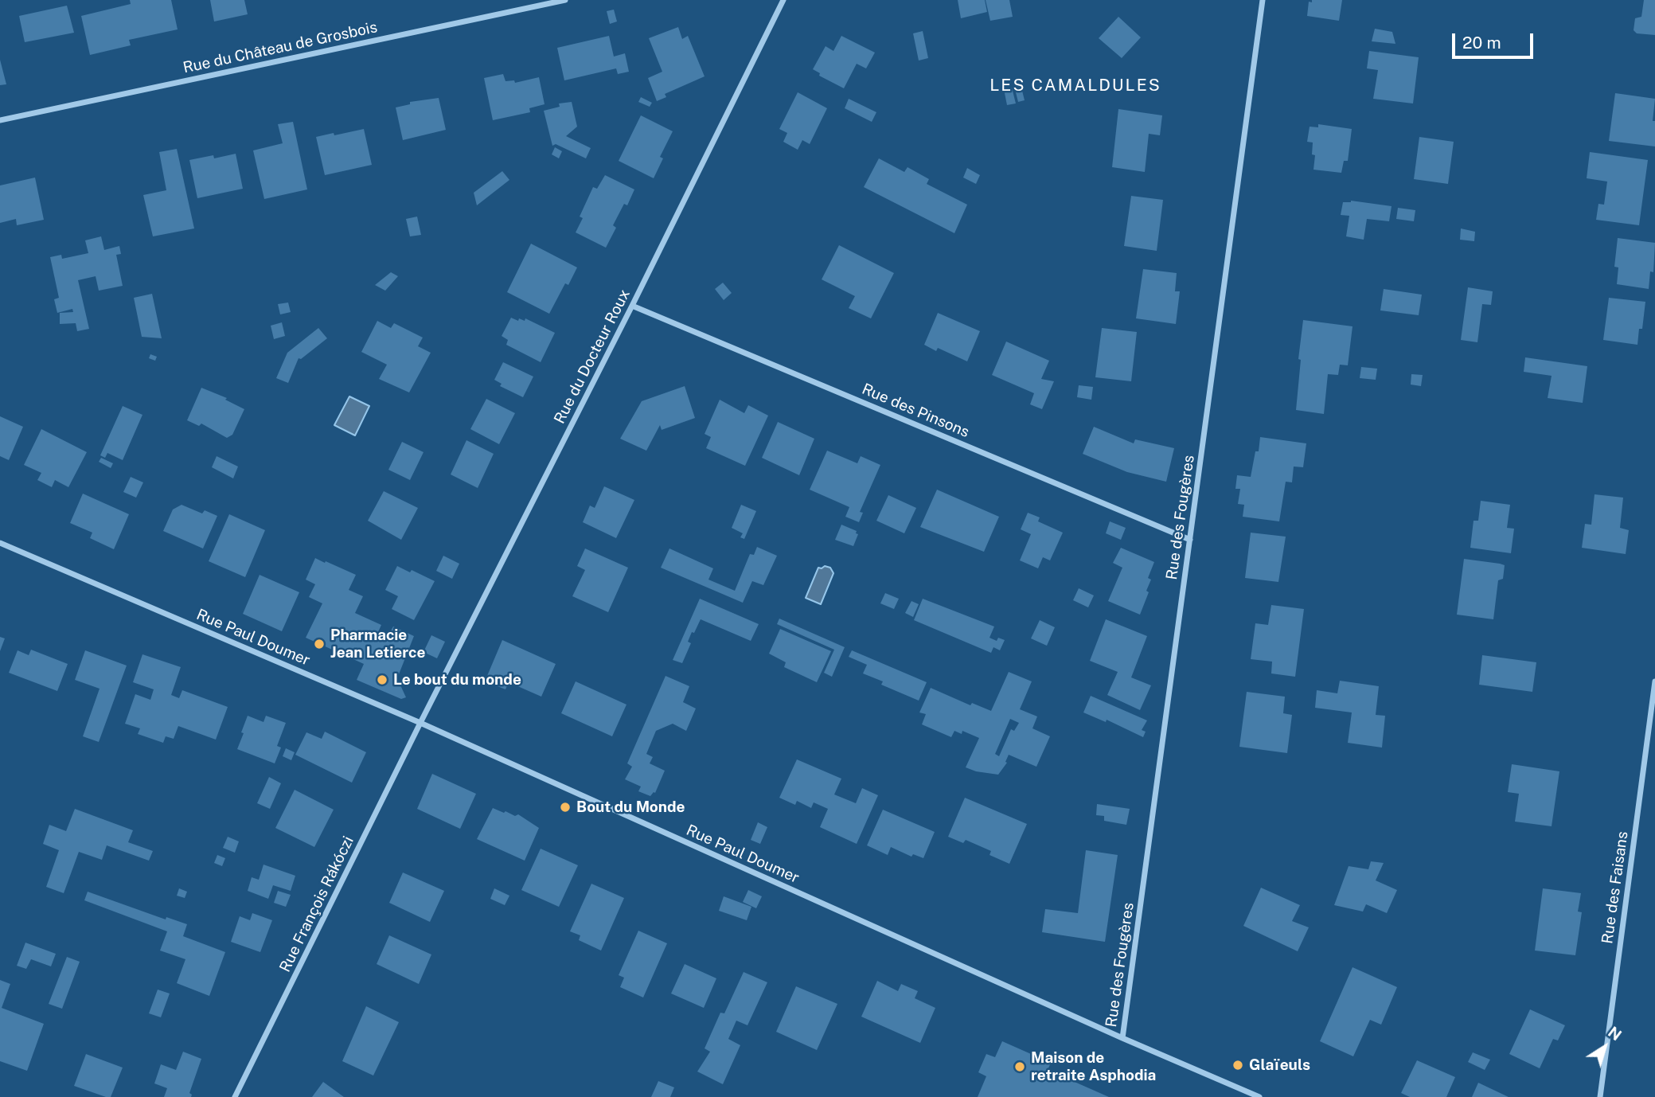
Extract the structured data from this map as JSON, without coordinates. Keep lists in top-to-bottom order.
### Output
{
  "streets": {
    "street": [
      "Rue du Château de Grosbois",
      "Rue du Docteur Roux",
      "Rue des Pinsons",
      "Rue des Fougères",
      "Rue Paul Doumer",
      "Rue des Faisans",
      "Rue François Rákóczi"
    ]
  },
  "crossings": [
    ["Rue du Docteur Roux", "Rue des Pinsons"],
    ["Rue du Docteur Roux", "Rue Paul Doumer"],
    ["Rue du Docteur Roux", "Rue François Rákóczi"],
    ["Rue des Pinsons", "Rue des Fougères"],
    ["Rue des Fougères", "Rue Paul Doumer"],
    ["Rue Paul Doumer", "Rue François Rákóczi"]
  ],
  "districts": ["LES CAMALDULES"],
  "places": [
    "Pharmacie Jean Letierce",
    "Le bout du monde",
    "Bout du Monde",
    "Glaïeuls",
    "Maison de retraite Asphodia"
  ],
  "scale_bar": "20 m",
  "north": "top right"
}
